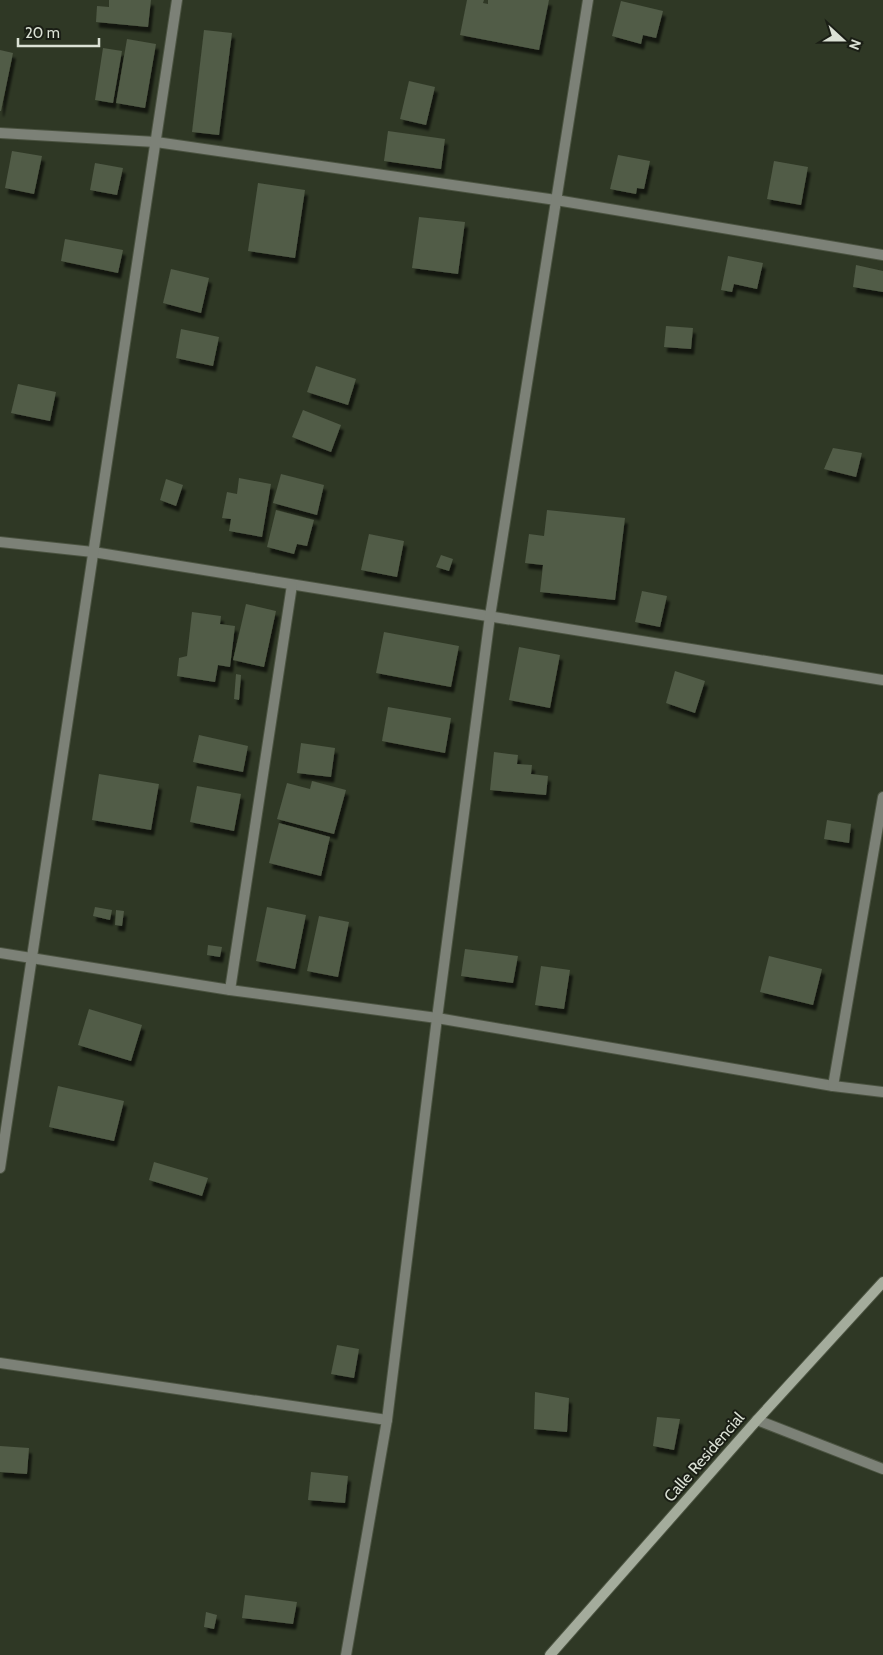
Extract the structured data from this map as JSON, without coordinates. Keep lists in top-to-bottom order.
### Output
{
  "streets": {
    "main road": ["Calle Residencial"]
  },
  "scale_bar": "20 m",
  "north": "right"
}
